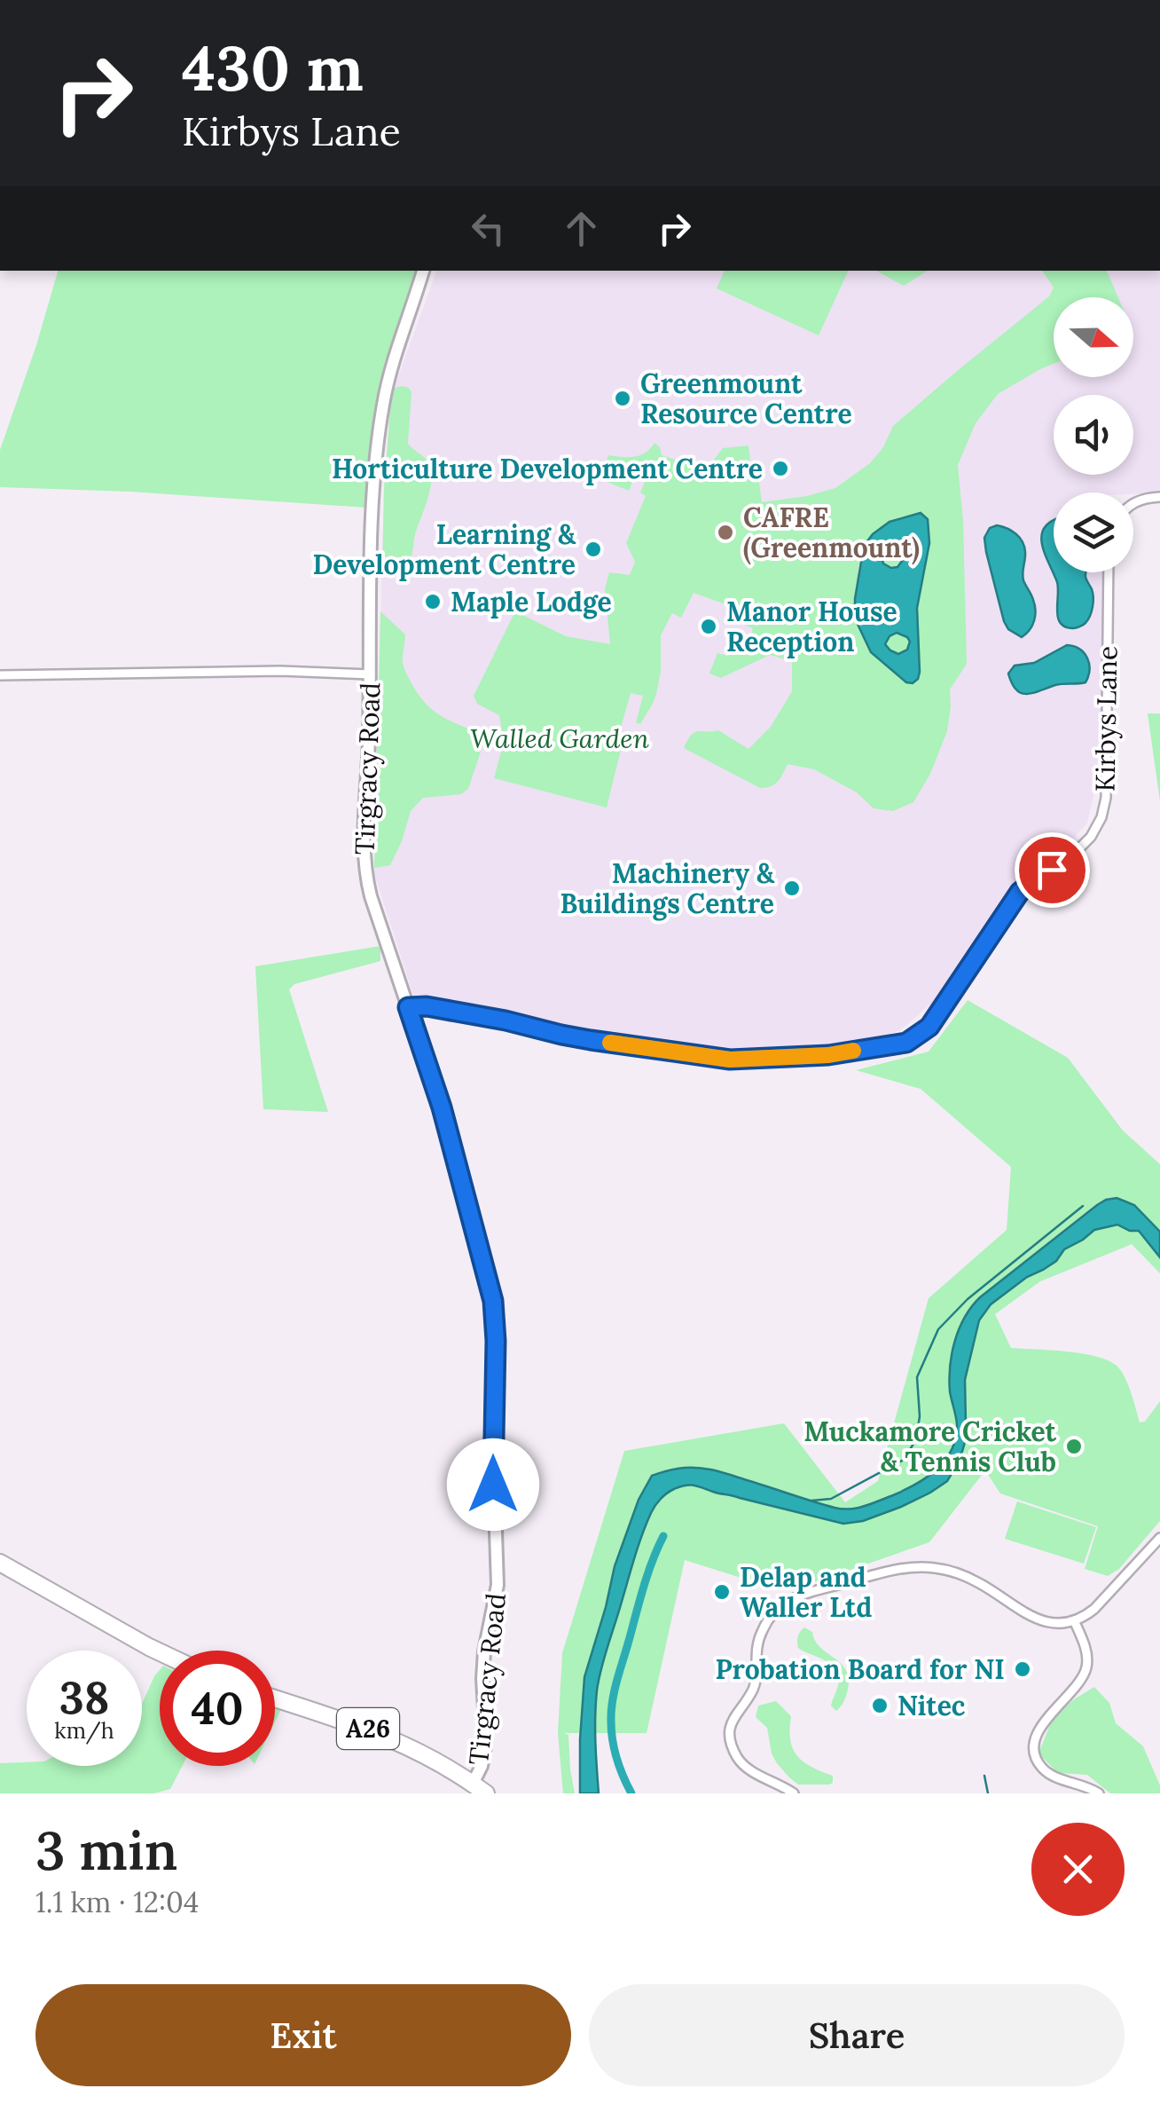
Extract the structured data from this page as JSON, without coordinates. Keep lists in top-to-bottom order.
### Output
{
  "streets": {
    "highway": ["A26"],
    "street": ["Kirbys Lane", "Tirgracy Road"]
  },
  "crossings": [
    ["Kirbys Lane", "Tirgracy Road"],
    ["Tirgracy Road", "A26"]
  ],
  "parks": ["Walled Garden"],
  "places": [
    "Greenmount Resource Centre",
    "Horticulture Development Centre",
    "CAFRE (Greenmount)",
    "Learning & Development Centre",
    "Maple Lodge",
    "Manor House Reception",
    "Machinery & Buildings Centre",
    "Muckamore Cricket & Tennis Club",
    "Delap and Waller Ltd",
    "Probation Board for NI",
    "Nitec"
  ],
  "north": "right",
  "page": {
    "turn": ["430 m", "Kirbys Lane"],
    "speed": "38 km/h",
    "limit": "40",
    "heading": ["3 min", "1.1 km · 12:04"],
    "buttons": ["Exit", "Share"]
  }
}
